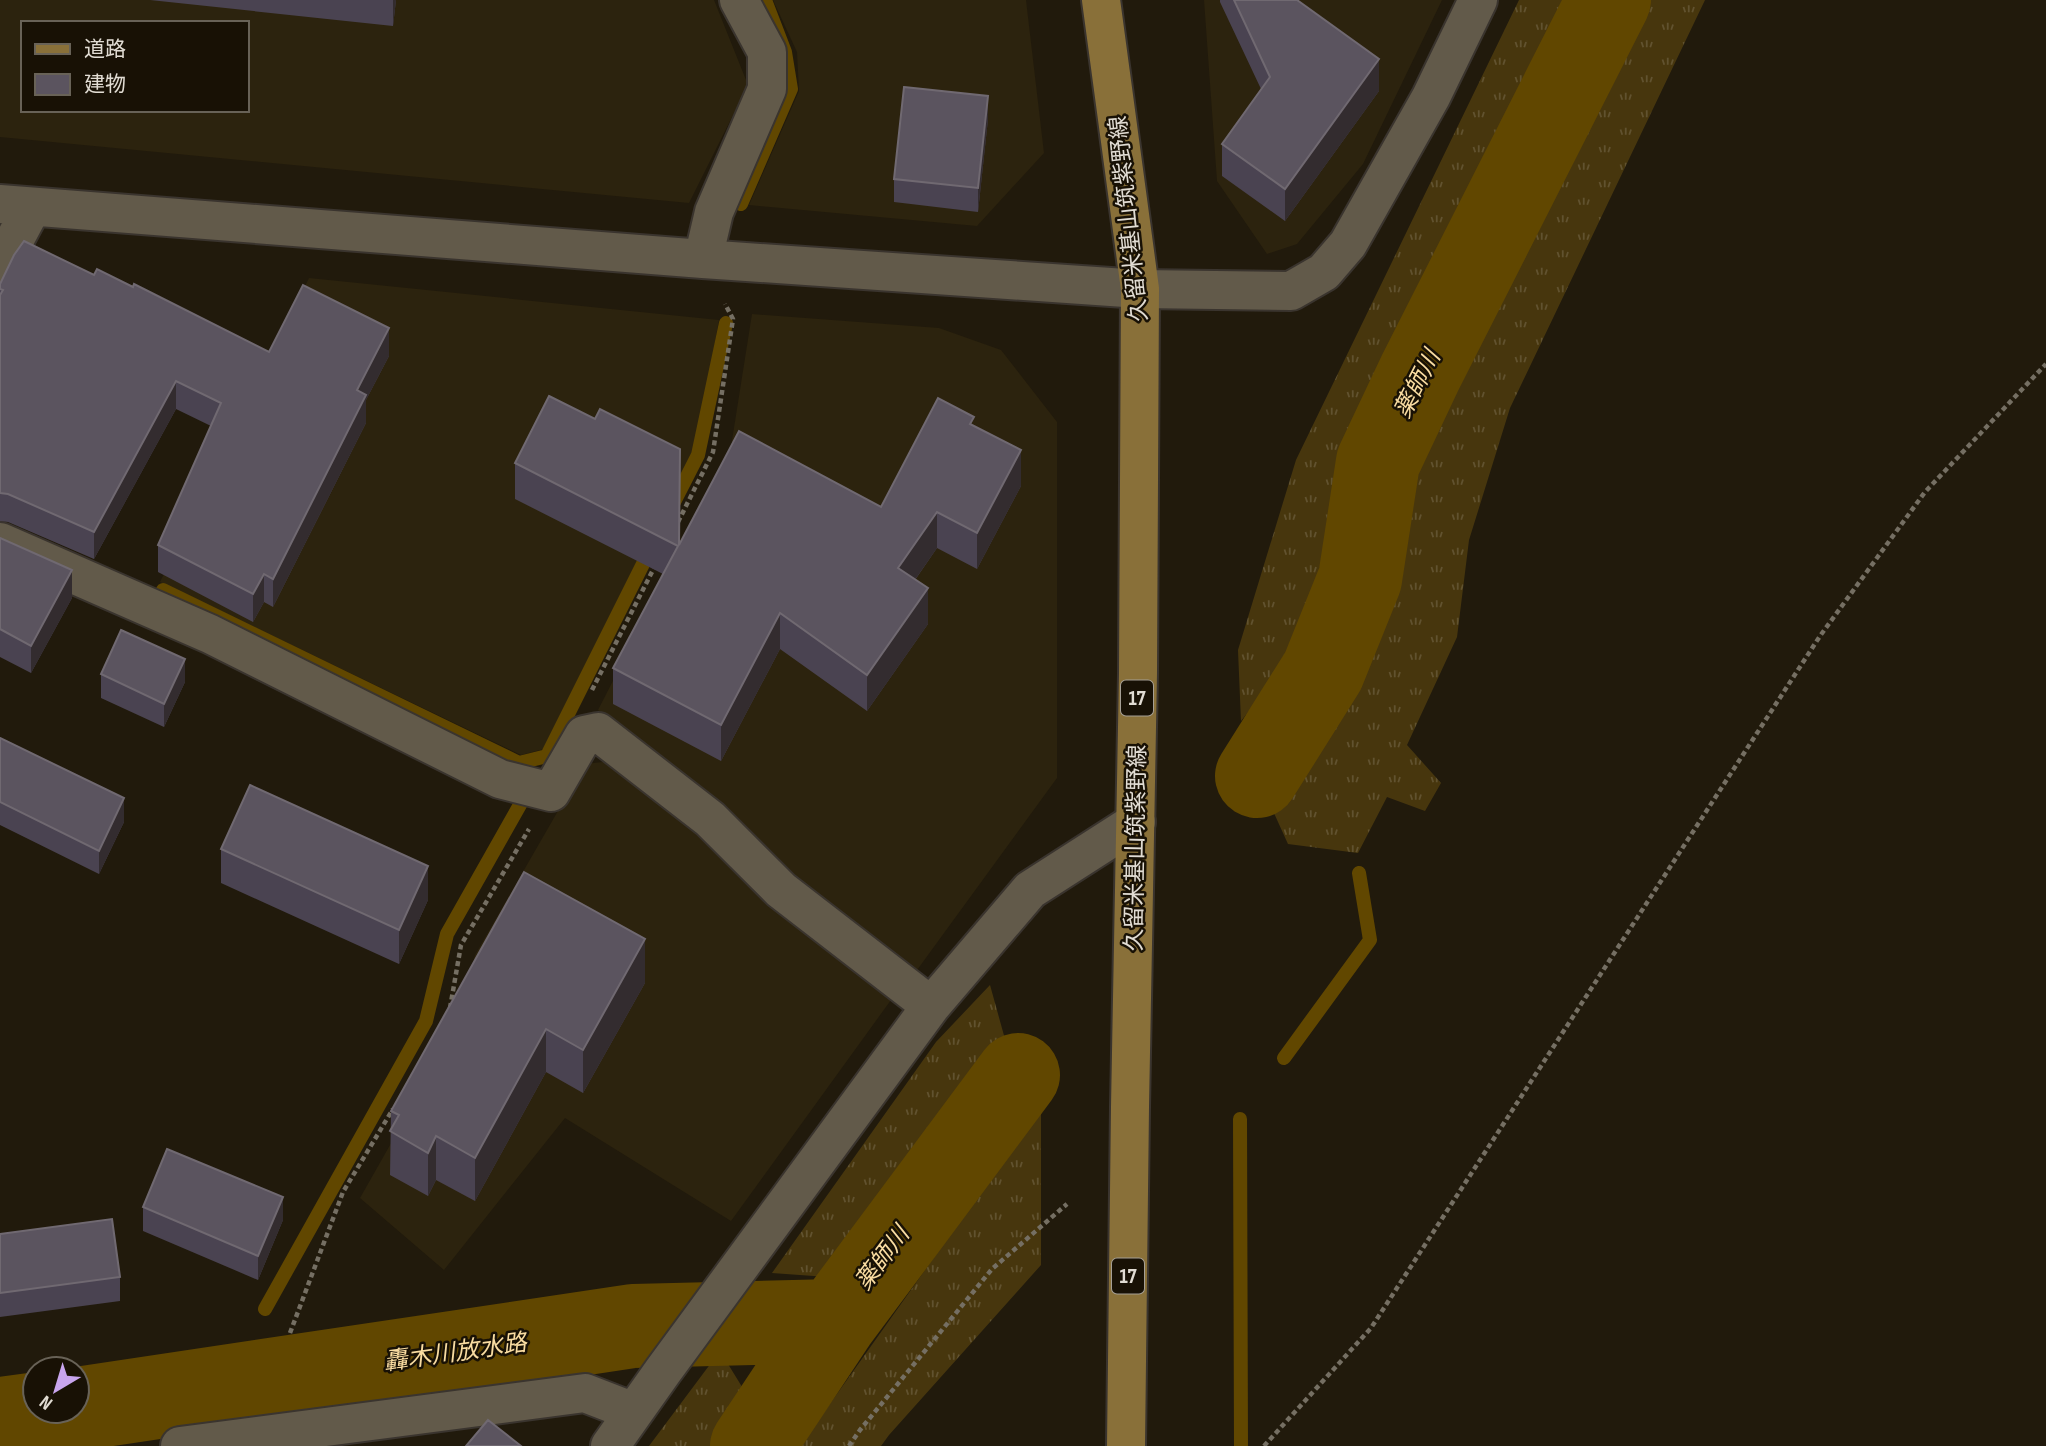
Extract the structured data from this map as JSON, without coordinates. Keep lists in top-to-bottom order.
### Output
{
  "streets": {
    "main road": ["久留米基山筑紫野線", "17"]
  },
  "water": ["薬師川", "轟木川放水路"],
  "legend": ["道路", "建物"],
  "north": "bottom left"
}
